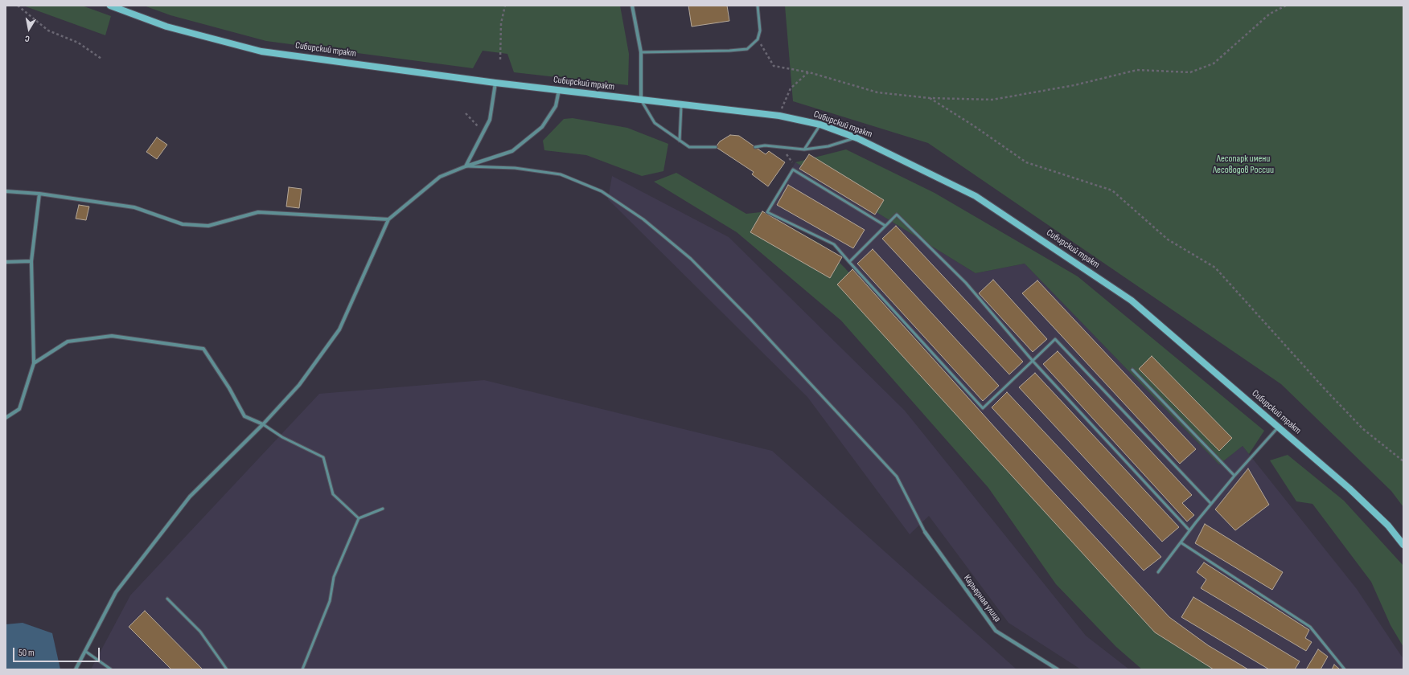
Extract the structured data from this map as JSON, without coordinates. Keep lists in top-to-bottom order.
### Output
{
  "streets": {
    "main road": ["Сибирский тракт"],
    "street": ["Карьерная улица"]
  },
  "parks": ["Лесопарк имени Лесоводов России"],
  "scale_bar": "50 m",
  "north": "bottom"
}
